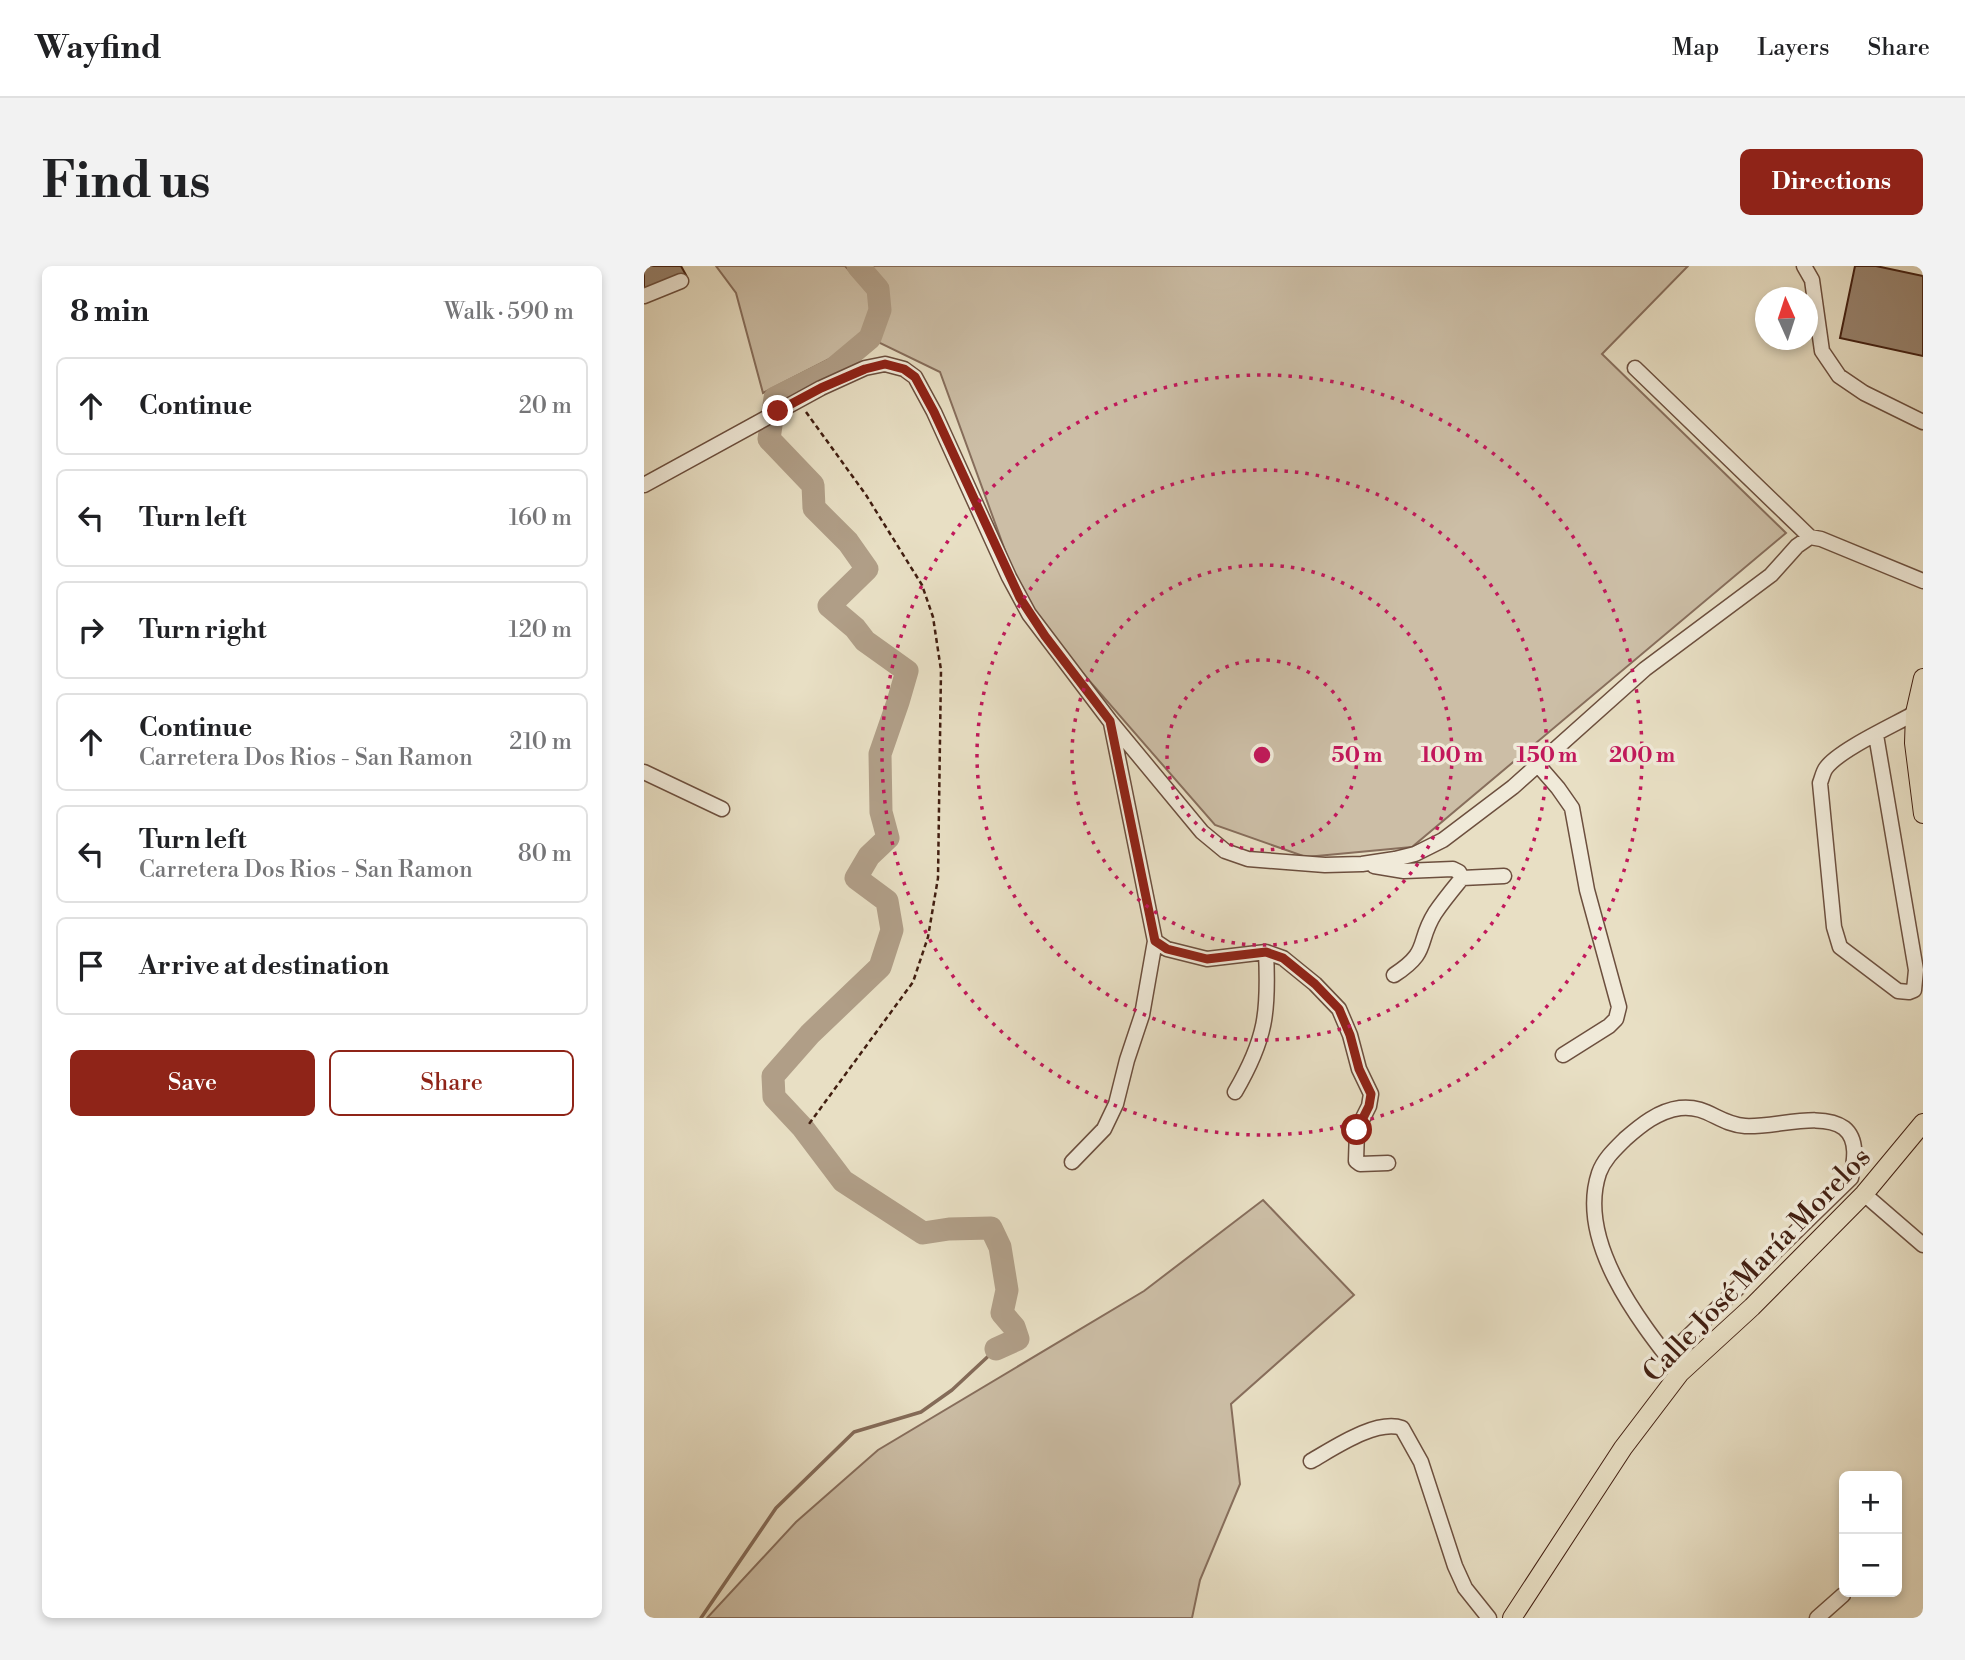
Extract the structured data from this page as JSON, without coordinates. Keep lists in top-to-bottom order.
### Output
{
  "streets": {
    "main road": ["Calle José María Morelos"]
  },
  "north": "top",
  "page": {
    "header": "Wayfind",
    "nav": ["Map", "Layers", "Share"],
    "buttons": [
      "Directions",
      ["Save", "Share"]
    ],
    "title": "Find us",
    "heading": ["8 min", "Walk · 590 m"],
    "list": [
      ["Continue", "20 m"],
      ["Turn left", "160 m"],
      ["Turn right", "120 m"],
      ["Continue", "Carretera Dos Rios - San Ramon", "210 m"],
      ["Turn left", "Carretera Dos Rios - San Ramon", "80 m"],
      "Arrive at destination"
    ],
    "map_buttons": ["+", "−"]
  },
  "rings": [
    "50 m",
    "100 m",
    "150 m",
    "200 m"
  ]
}
